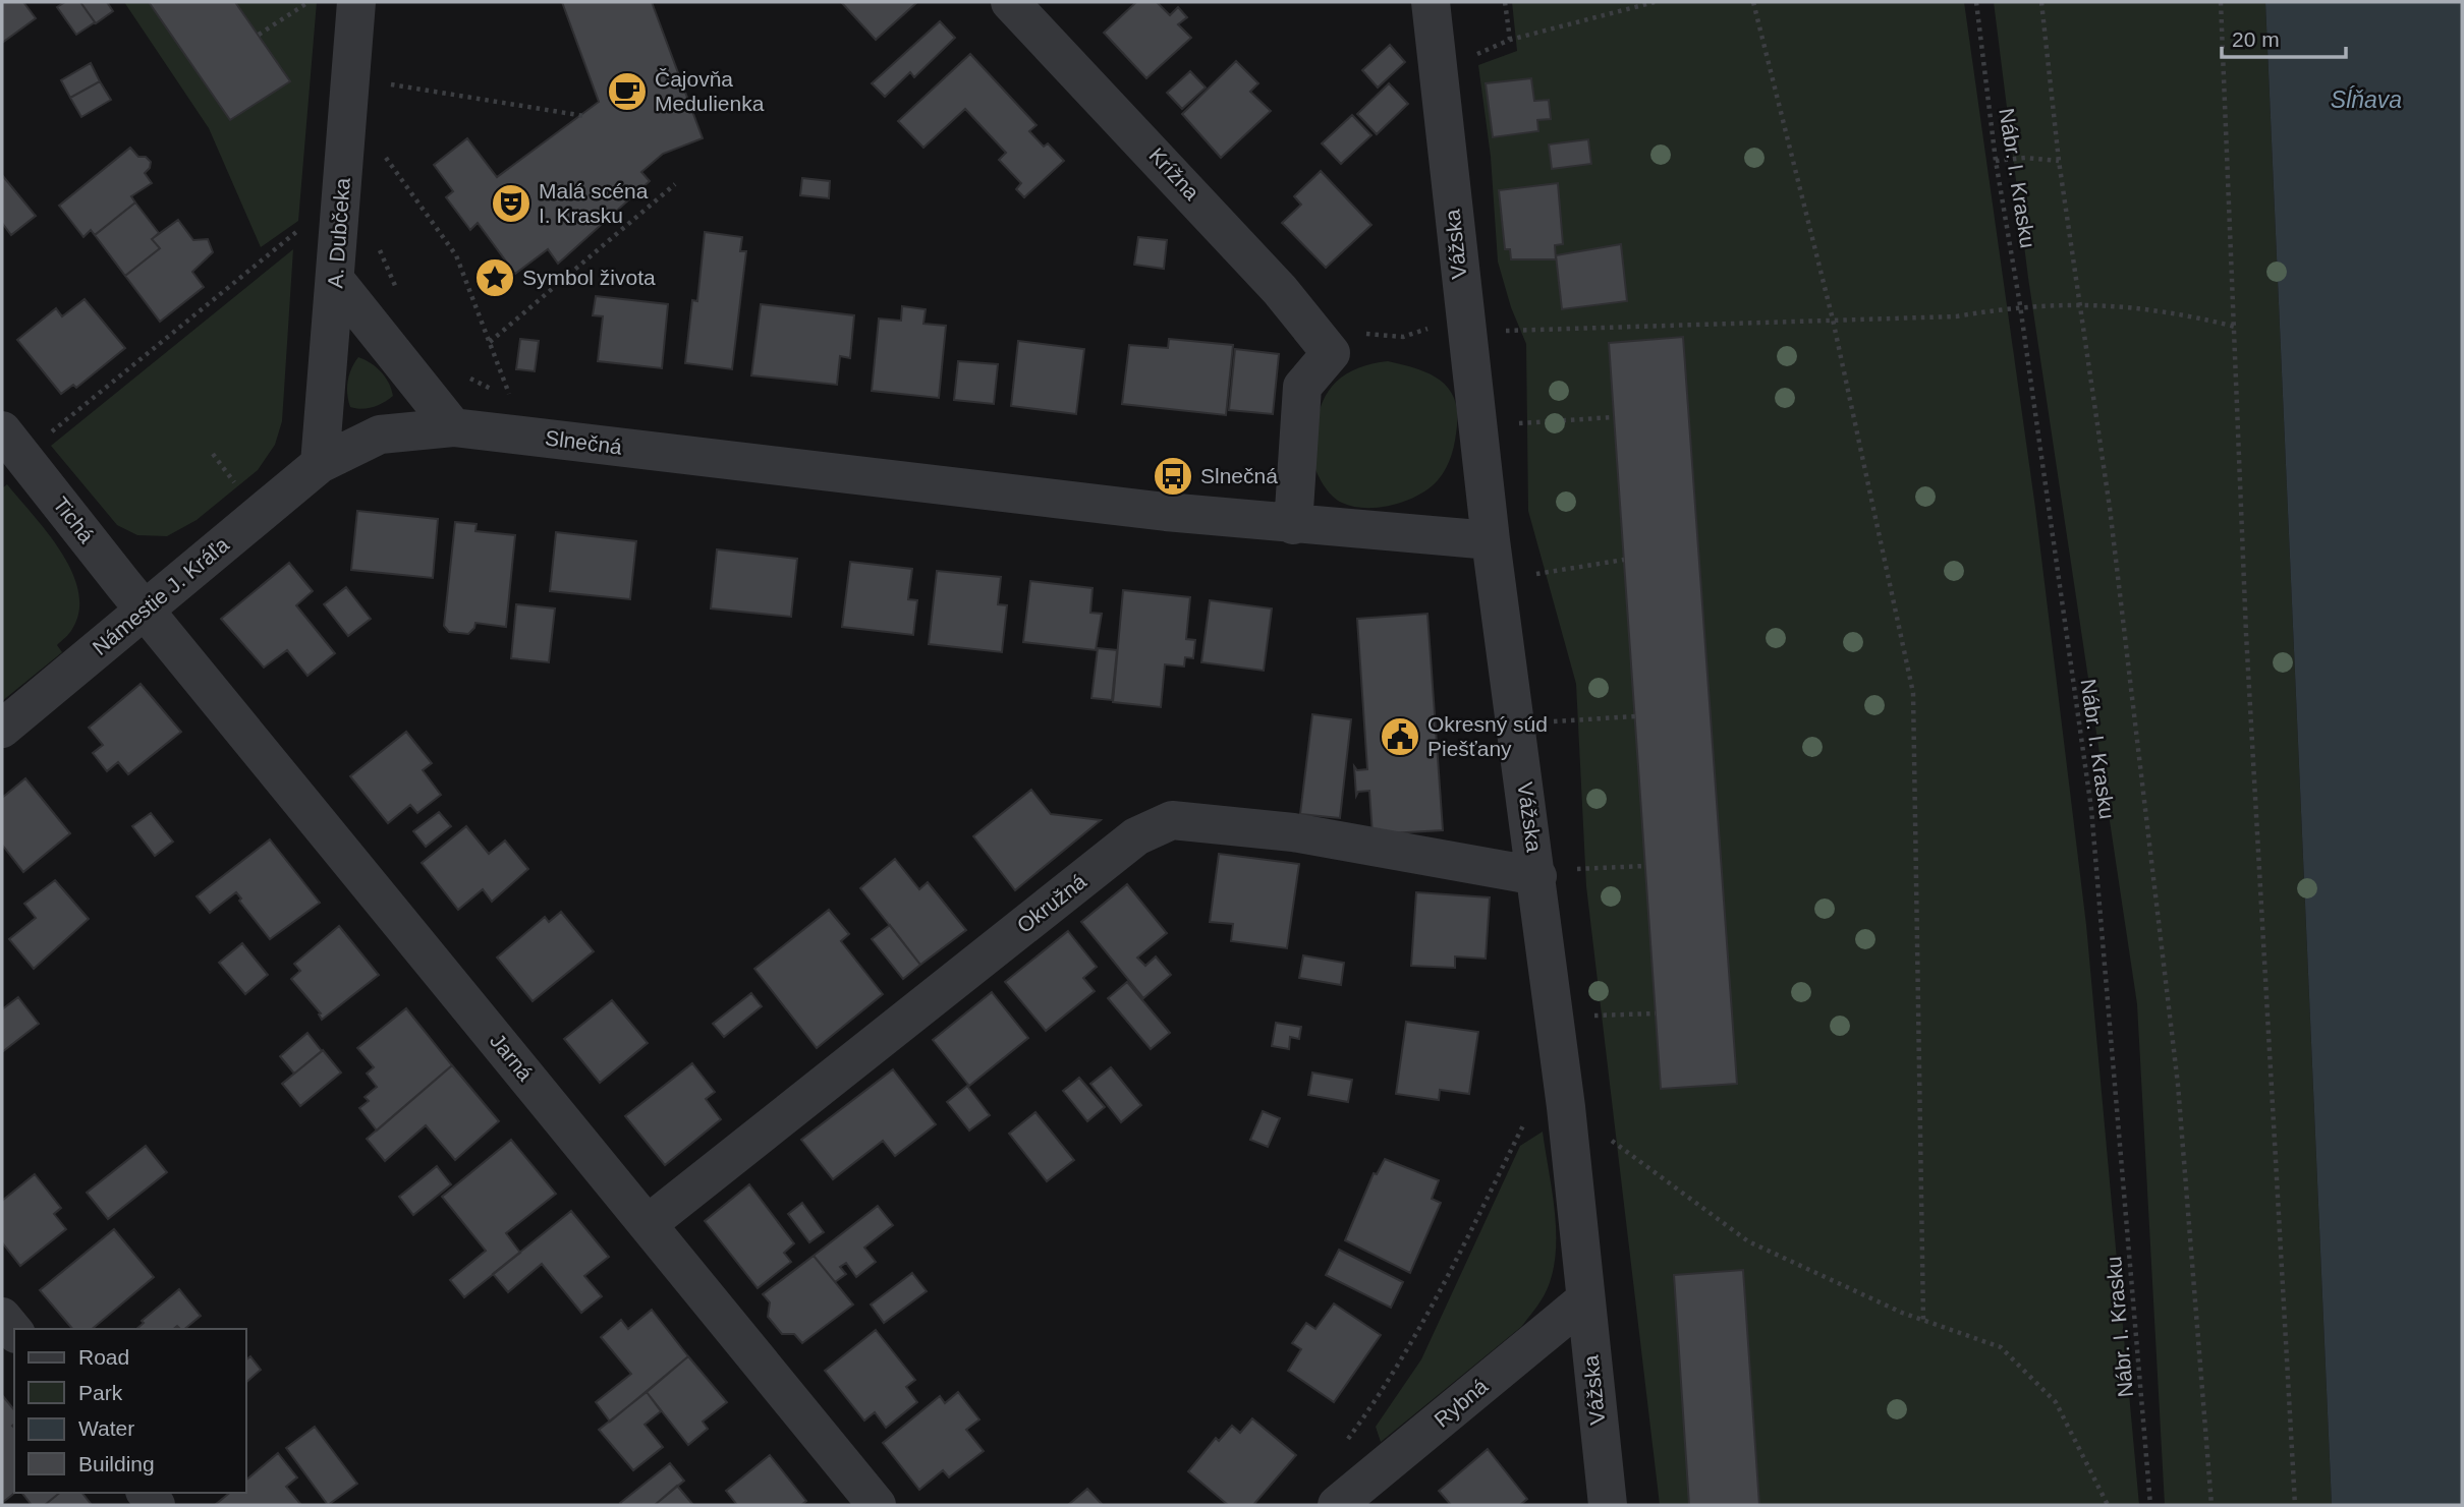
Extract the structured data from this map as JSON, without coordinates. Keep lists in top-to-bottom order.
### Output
{
  "streets": {
    "street": [
      "Krížna",
      "A. Dubčeka",
      "Vážska",
      "Slnečná",
      "Tichá",
      "Námestie J. Kráľa",
      "Okružná",
      "Jarná",
      "Rybná"
    ],
    "path": ["Nábr. I. Krasku"]
  },
  "crossings": [
    ["A. Dubčeka", "Slnečná"],
    ["A. Dubčeka", "Námestie J. Kráľa"],
    ["Vážska", "Slnečná"],
    ["Vážska", "Okružná"],
    ["Vážska", "Rybná"],
    ["Slnečná", "Námestie J. Kráľa"],
    ["Tichá", "Námestie J. Kráľa"],
    ["Tichá", "Jarná"],
    ["Námestie J. Kráľa", "Jarná"],
    ["Okružná", "Jarná"]
  ],
  "water": ["Sĺňava"],
  "places": {
    "cafe": ["Čajovňa Medulienka"],
    "theatre": ["Malá scéna I. Krasku"],
    "place": ["Symbol života"],
    "bus stop": ["Slnečná"],
    "public building": ["Okresný súd Piešťany"]
  },
  "legend": [
    "Road",
    "Park",
    "Water",
    "Building"
  ],
  "scale_bar": "20 m"
}
